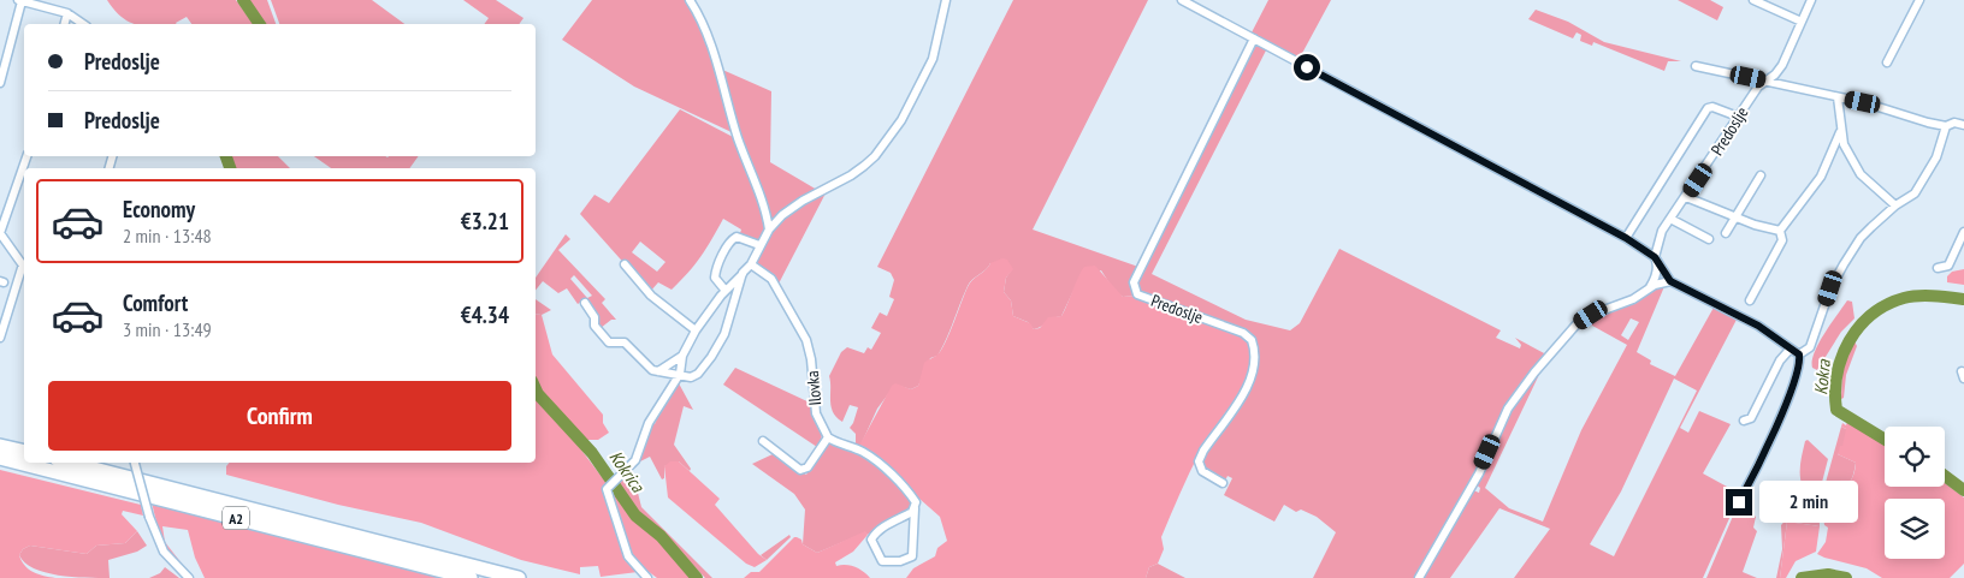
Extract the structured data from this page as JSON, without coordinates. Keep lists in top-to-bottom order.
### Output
{
  "streets": {
    "highway": ["A2"],
    "street": ["Predoslje", "Ilovka"]
  },
  "water": ["Kokra", "Kokrica"],
  "page": {
    "banner": ["Predoslje", "Predoslje"],
    "list": [
      {
        "name": "Economy",
        "note": "2 min · 13:48",
        "value": "€3.21"
      },
      {
        "name": "Comfort",
        "note": "3 min · 13:49",
        "value": "€4.34"
      }
    ],
    "buttons": "Confirm",
    "bubble": "2 min"
  }
}
